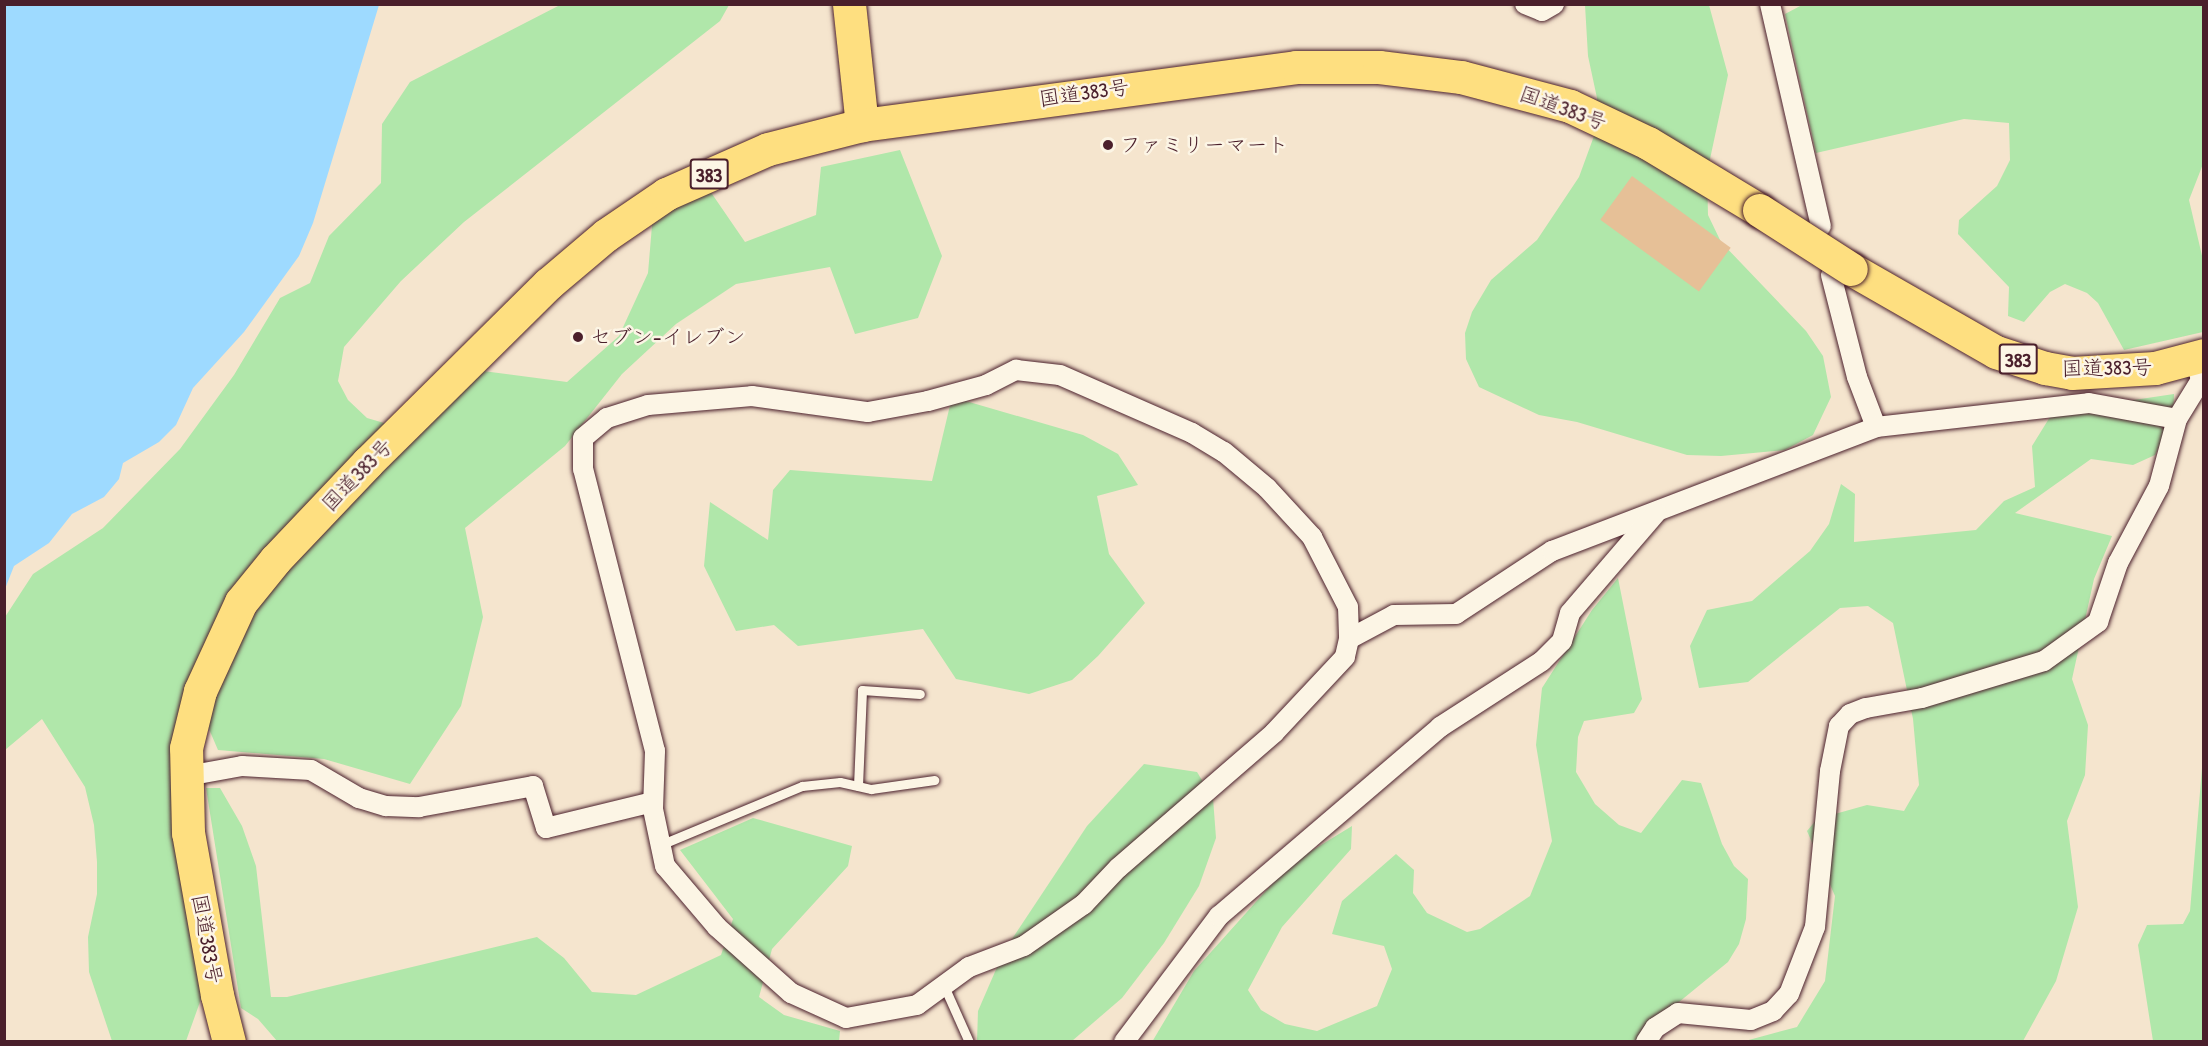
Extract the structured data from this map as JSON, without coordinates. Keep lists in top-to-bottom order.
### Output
{
  "streets": {
    "highway": ["国道383号", "383"]
  },
  "places": ["ファミリーマート", "セブン-イレブン"]
}
